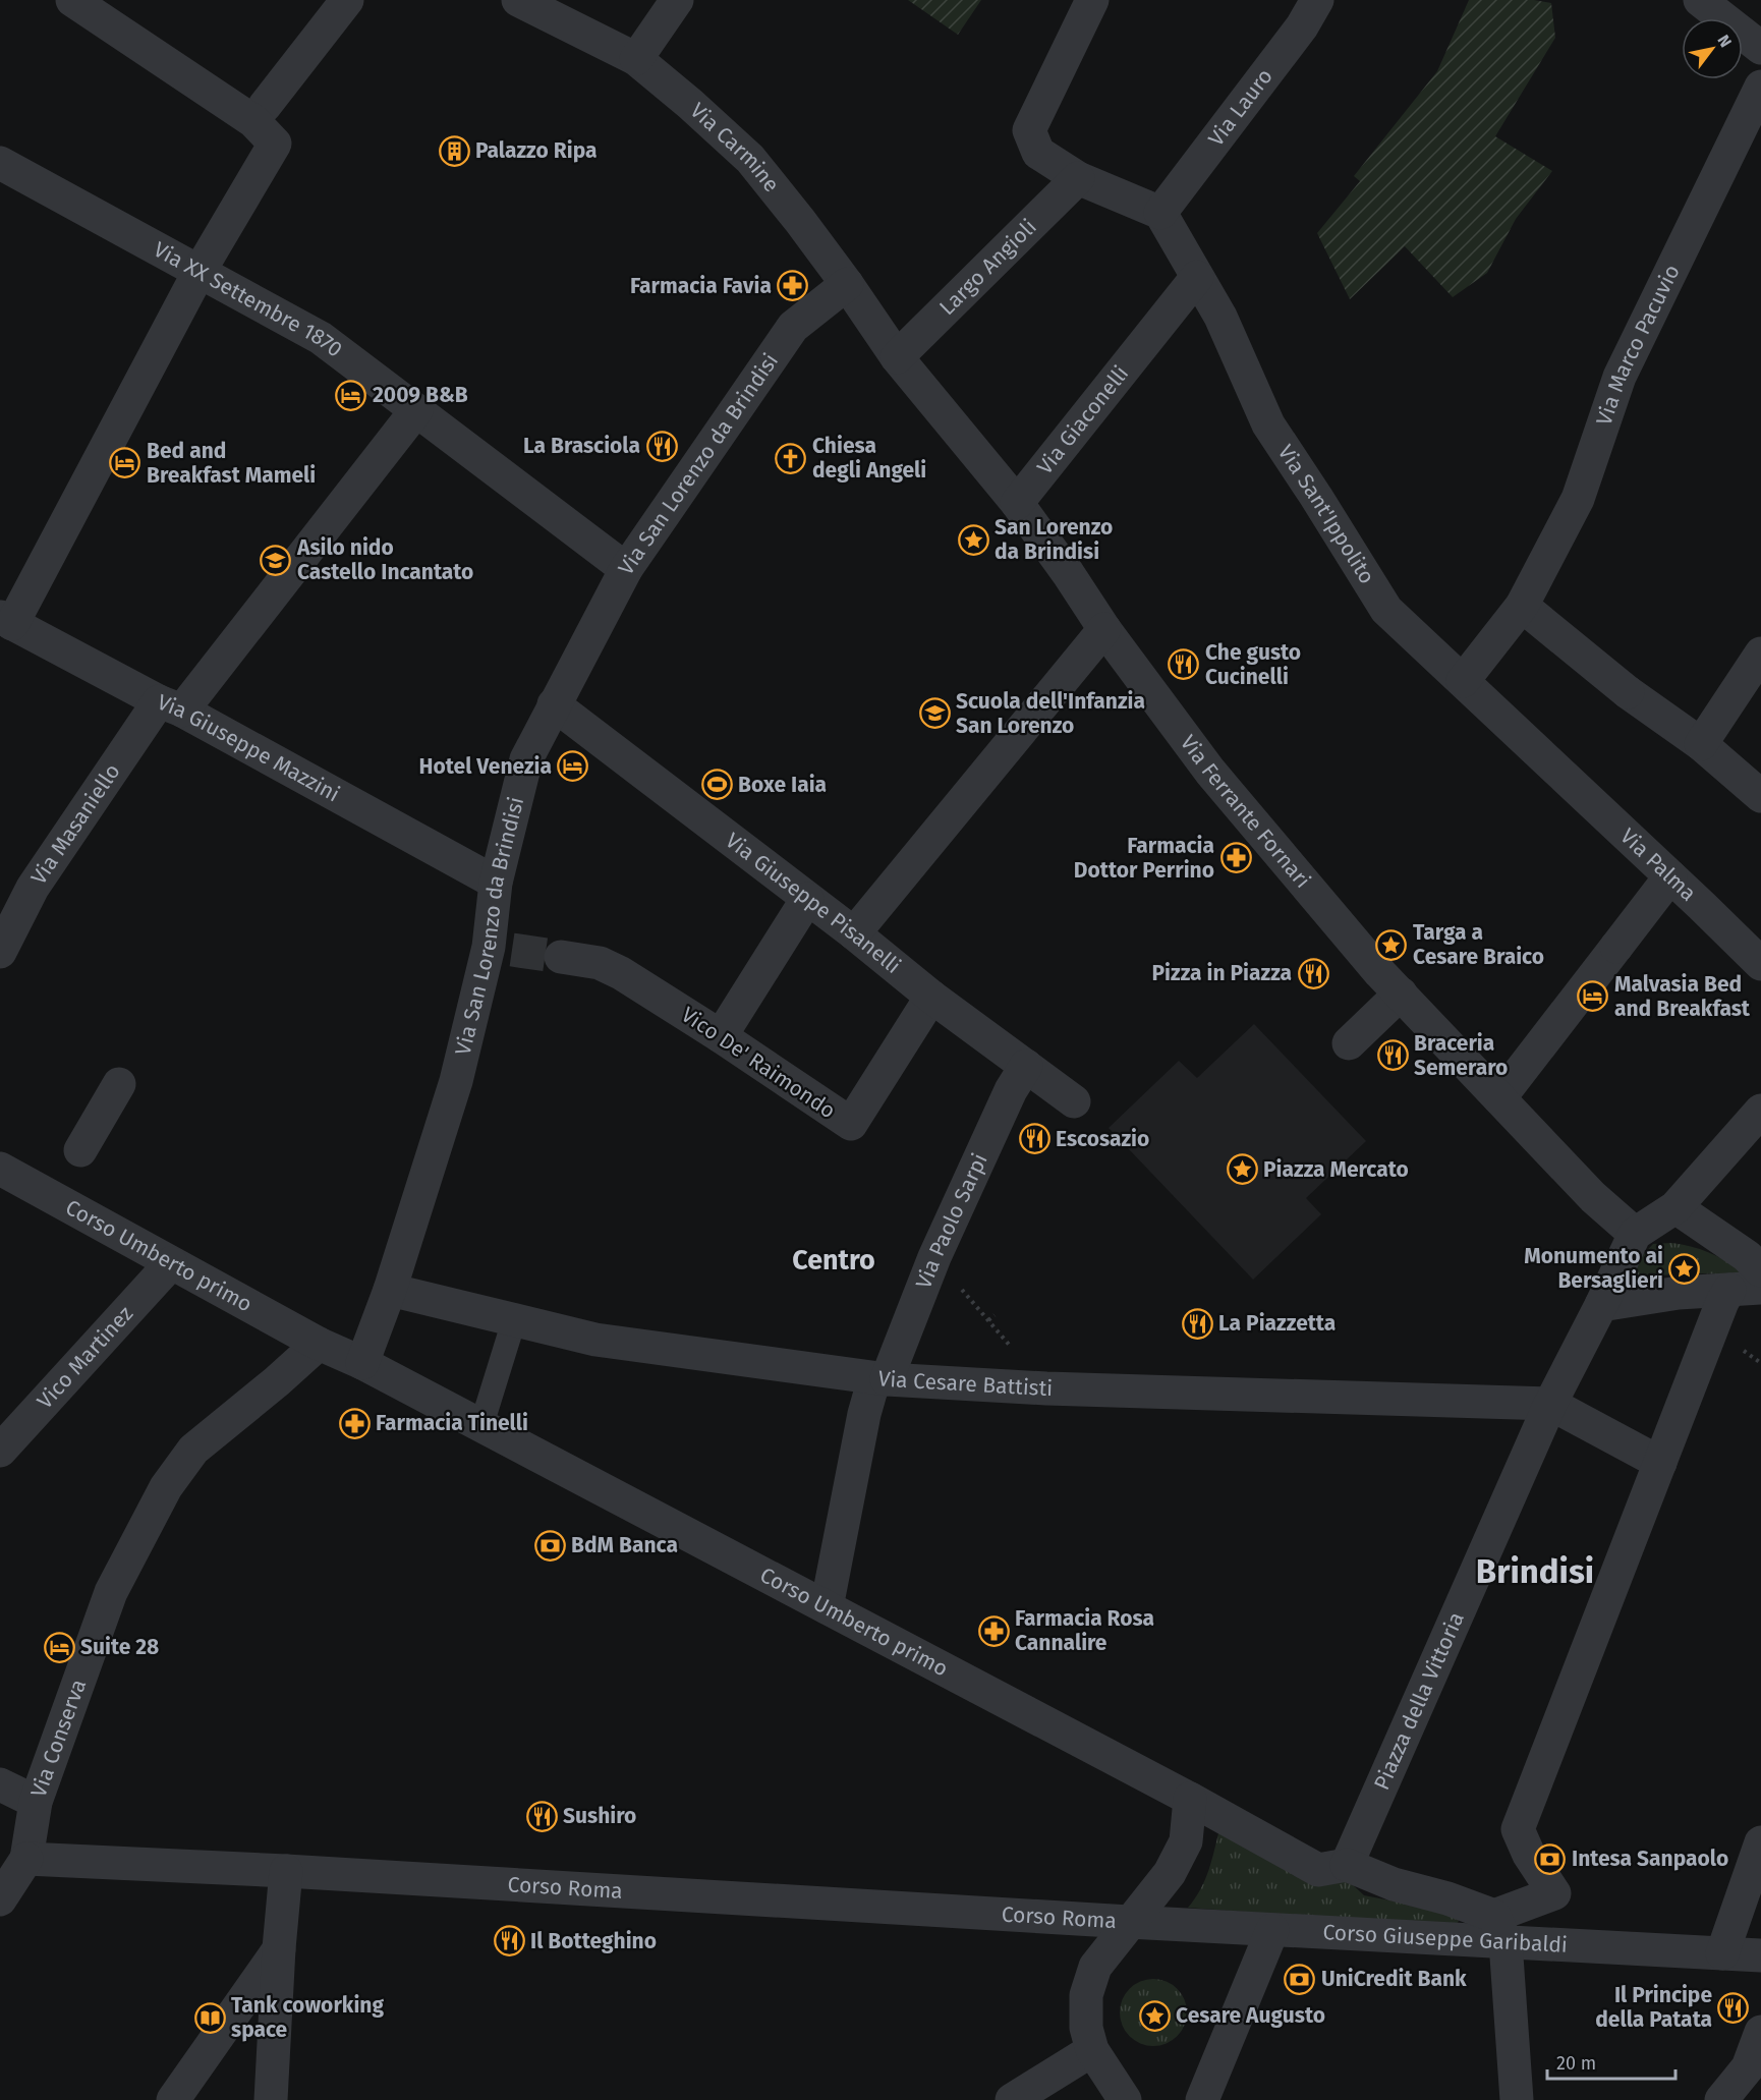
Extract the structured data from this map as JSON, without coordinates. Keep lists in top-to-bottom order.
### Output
{
  "streets": {
    "street": [
      "Via Lauro",
      "Via Carmine",
      "Largo Angioli",
      "Via XX Settembre 1870",
      "Via Marco Pacuvio",
      "Via Giaconelli",
      "Via San Lorenzo da Brindisi",
      "Via Sant'Ippolito",
      "Via Giuseppe Mazzini",
      "Via Ferrante Fornari",
      "Via Masaniello",
      "Via Palma",
      "Via Giuseppe Pisanelli",
      "Vico De' Raimondo",
      "Via Paolo Sarpi",
      "Corso Umberto primo",
      "Vico Martinez",
      "Via Cesare Battisti",
      "Piazza della Vittoria",
      "Via Conserva",
      "Corso Roma",
      "Corso Giuseppe Garibaldi"
    ]
  },
  "crossings": [
    ["Via Carmine", "Largo Angioli"],
    ["Via Carmine", "Via San Lorenzo da Brindisi"],
    ["Via Carmine", "Via Ferrante Fornari"],
    ["Largo Angioli", "Via Ferrante Fornari"],
    ["Via XX Settembre 1870", "Via San Lorenzo da Brindisi"],
    ["Via XX Settembre 1870", "Via Masaniello"],
    ["Via Marco Pacuvio", "Via Sant'Ippolito"],
    ["Via Giaconelli", "Via Sant'Ippolito"],
    ["Via Giaconelli", "Via Ferrante Fornari"],
    ["Via San Lorenzo da Brindisi", "Via Giuseppe Mazzini"],
    ["Via San Lorenzo da Brindisi", "Via Giuseppe Pisanelli"],
    ["Via San Lorenzo da Brindisi", "Corso Umberto primo"],
    ["Via San Lorenzo da Brindisi", "Via Cesare Battisti"],
    ["Via Sant'Ippolito", "Via Palma"],
    ["Via Giuseppe Mazzini", "Via Masaniello"],
    ["Via Ferrante Fornari", "Piazza della Vittoria"],
    ["Via Giuseppe Pisanelli", "Vico De' Raimondo"],
    ["Via Giuseppe Pisanelli", "Via Paolo Sarpi"],
    ["Via Paolo Sarpi", "Corso Umberto primo"],
    ["Via Paolo Sarpi", "Via Cesare Battisti"],
    ["Corso Umberto primo", "Vico Martinez"],
    ["Corso Umberto primo", "Piazza della Vittoria"],
    ["Corso Umberto primo", "Via Conserva"],
    ["Via Cesare Battisti", "Piazza della Vittoria"],
    ["Via Conserva", "Corso Roma"],
    ["Corso Roma", "Corso Giuseppe Garibaldi"]
  ],
  "districts": ["Centro", "Brindisi"],
  "places": {
    "building": ["Palazzo Ripa"],
    "pharmacy": [
      "Farmacia Favia",
      "Farmacia Dottor Perrino",
      "Farmacia Tinelli",
      "Farmacia Rosa Cannalire"
    ],
    "hotel": [
      "2009 B&B",
      "Bed and Breakfast Mameli",
      "Hotel Venezia",
      "Malvasia Bed and Breakfast",
      "Suite 28"
    ],
    "restaurant": [
      "La Brasciola",
      "Che gusto Cucinelli",
      "Pizza in Piazza",
      "Braceria Semeraro",
      "Escosazio",
      "La Piazzetta",
      "Sushiro",
      "Il Botteghino",
      "Il Principe della Patata"
    ],
    "church": ["Chiesa degli Angeli"],
    "place": [
      "San Lorenzo da Brindisi",
      "Targa a Cesare Braico",
      "Piazza Mercato",
      "Monumento ai Bersaglieri",
      "Cesare Augusto"
    ],
    "school or university": ["Asilo nido Castello Incantato", "Scuola dell'Infanzia San Lorenzo"],
    "sports": ["Boxe Iaia"],
    "bank": ["BdM Banca", "Intesa Sanpaolo", "UniCredit Bank"],
    "library": ["Tank coworking space"]
  },
  "scale_bar": "20 m",
  "north": "top right"
}
